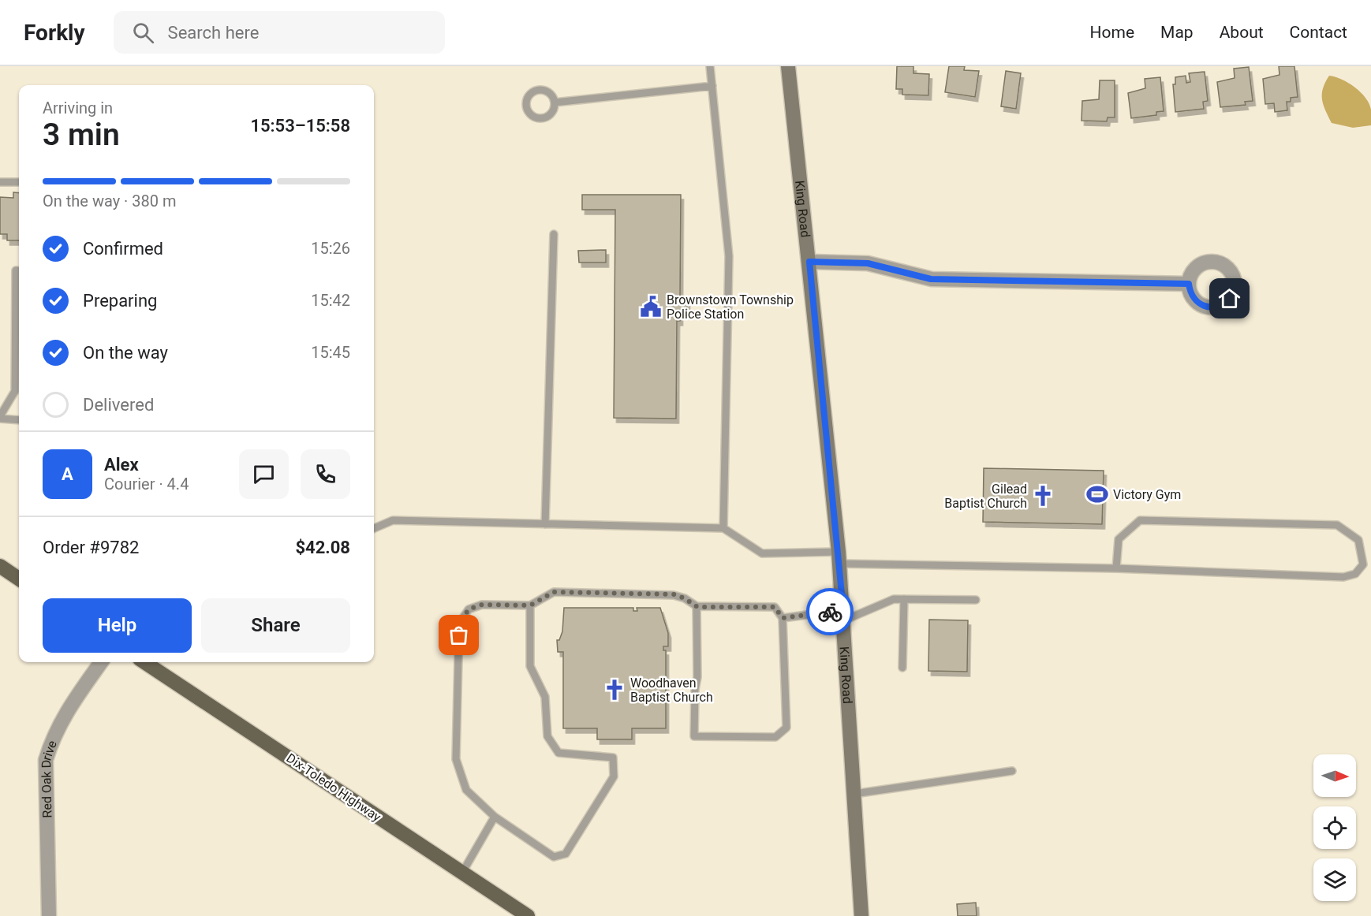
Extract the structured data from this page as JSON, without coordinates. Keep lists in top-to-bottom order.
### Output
{
  "streets": {
    "main road": ["King Road", "Dix-Toledo Highway"],
    "street": ["Red Oak Drive"]
  },
  "places": {
    "public building": ["Brownstown Township Police Station"],
    "sports": ["Victory Gym"],
    "church": ["Gilead Baptist Church", "Woodhaven Baptist Church"]
  },
  "north": "right",
  "page": {
    "header": "Forkly",
    "search": "Search here",
    "nav": [
      "Home",
      "Map",
      "About",
      "Contact"
    ],
    "heading": ["3 min", "Arriving in", "15:53–15:58"],
    "panel": [
      "Alex",
      "Courier · 4.4",
      "Order #9782",
      "$42.08"
    ],
    "bar": "On the way · 380 m",
    "list": [
      ["Confirmed", "15:26"],
      ["Preparing", "15:42"],
      ["On the way", "15:45"],
      "Delivered"
    ],
    "round": "A",
    "buttons": ["Help", "Share"]
  }
}
